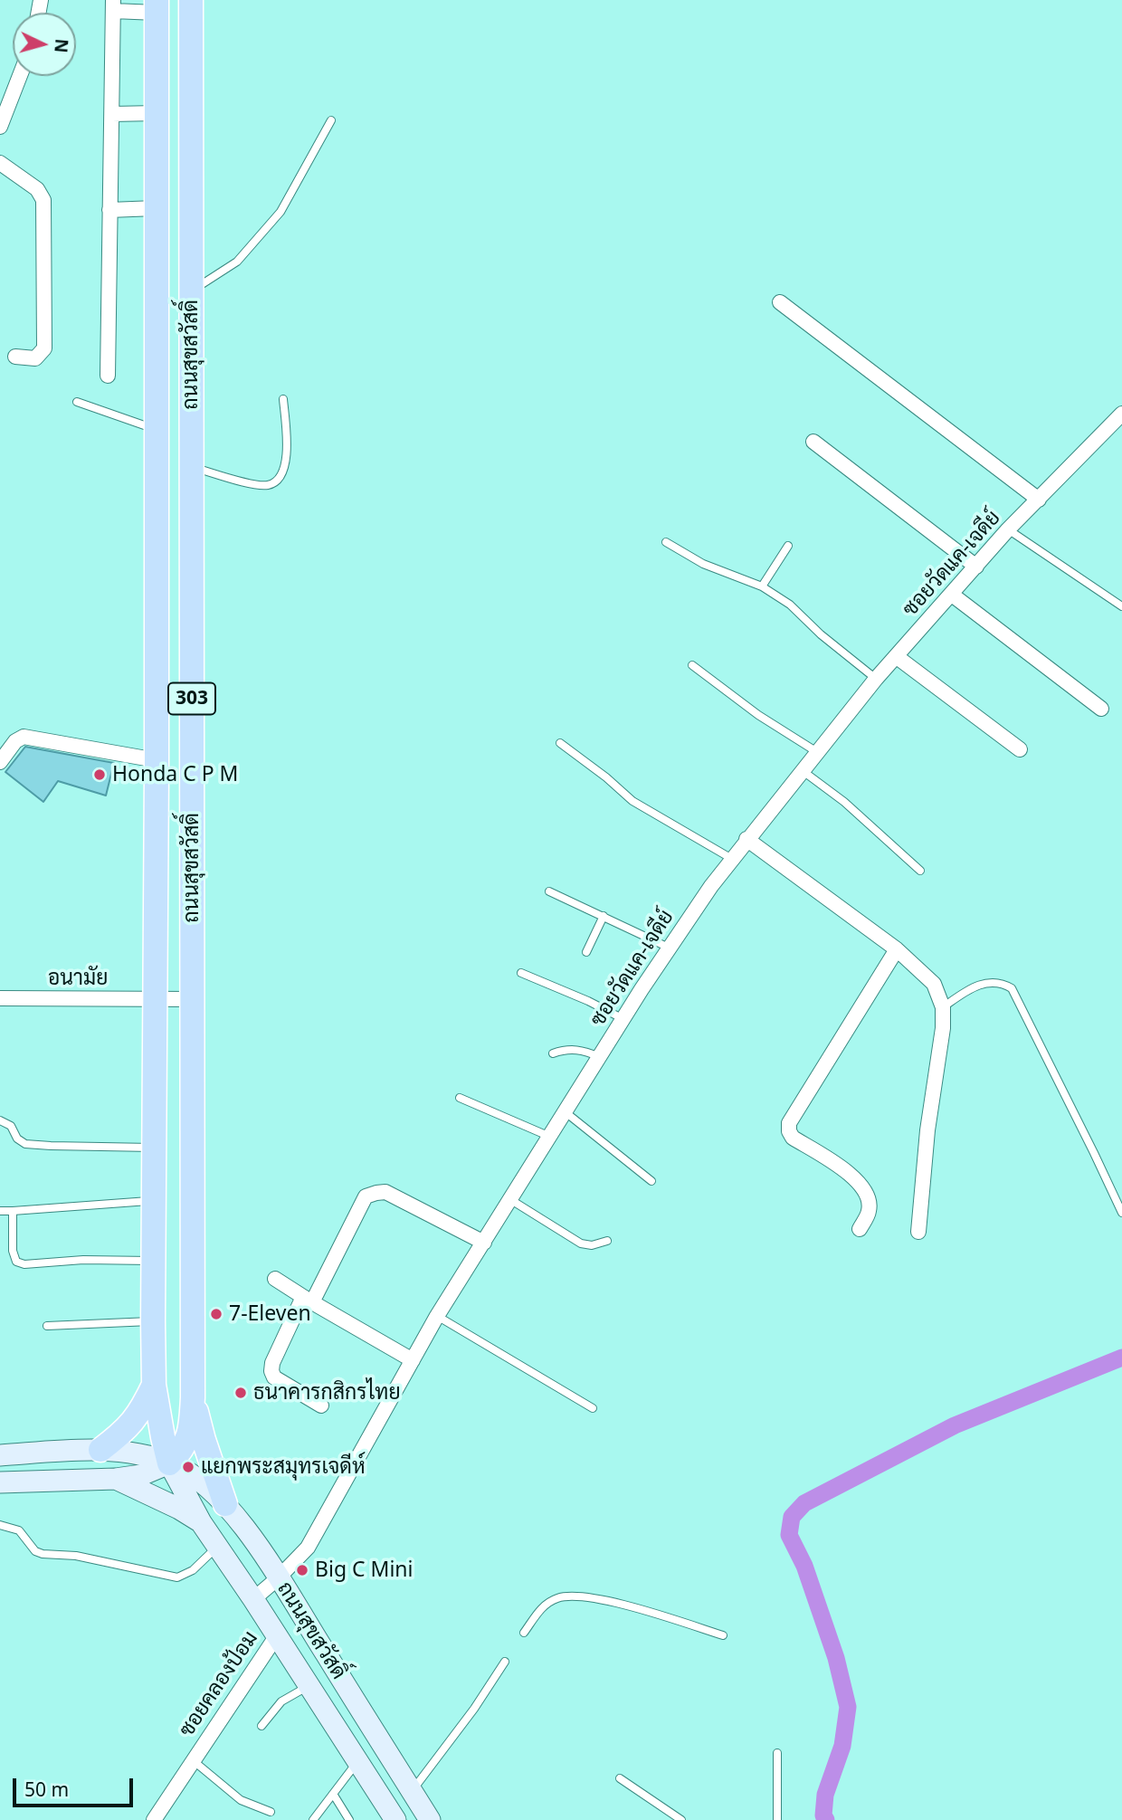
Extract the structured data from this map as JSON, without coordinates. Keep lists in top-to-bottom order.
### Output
{
  "streets": {
    "main road": ["ถนนสุขสวัสดิ์", "303"],
    "street": ["ซอยวัดแค-เจดีย์", "อนามัย", "ซอยคลองป้อม"]
  },
  "crossings": [
    ["ถนนสุขสวัสดิ์", "ซอยวัดแค-เจดีย์"],
    ["ถนนสุขสวัสดิ์", "อนามัย"],
    ["ถนนสุขสวัสดิ์", "ซอยคลองป้อม"]
  ],
  "places": [
    "Honda C P M",
    "7-Eleven",
    "ธนาคารกสิกรไทย",
    "แยกพระสมุทรเจดีห์",
    "Big C Mini"
  ],
  "scale_bar": "50 m",
  "north": "right"
}
